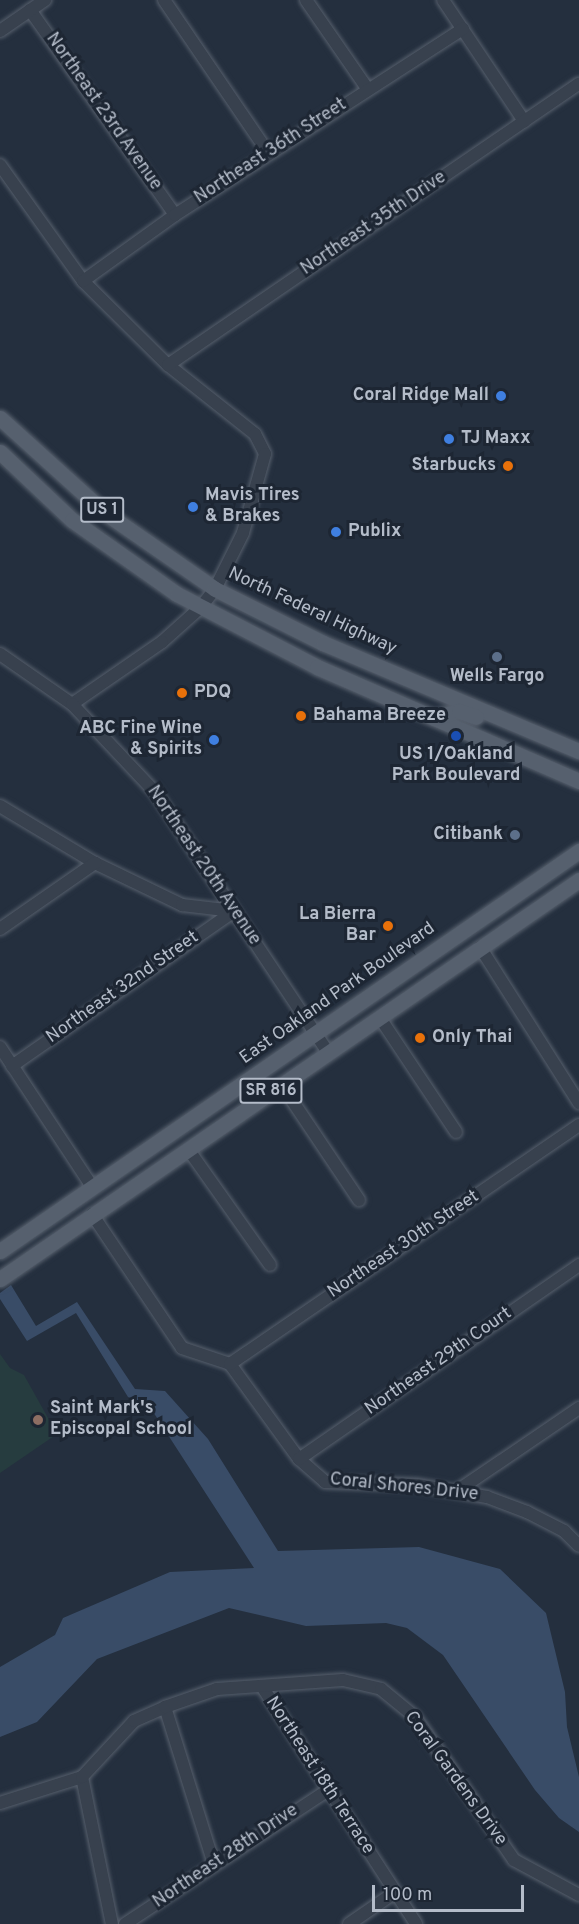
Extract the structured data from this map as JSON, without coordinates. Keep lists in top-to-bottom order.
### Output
{
  "streets": {
    "main road": [
      "US 1",
      "North Federal Highway",
      "East Oakland Park Boulevard",
      "SR 816"
    ],
    "street": [
      "Northeast 23rd Avenue",
      "Northeast 36th Street",
      "Northeast 35th Drive",
      "Northeast 20th Avenue",
      "Northeast 32nd Street",
      "Northeast 30th Street",
      "Northeast 29th Court",
      "Coral Shores Drive",
      "Northeast 18th Terrace",
      "Coral Gardens Drive",
      "Northeast 28th Drive"
    ]
  },
  "crossings": [
    ["Northeast 23rd Avenue", "Northeast 36th Street"],
    ["Northeast 20th Avenue", "Northeast 32nd Street"],
    ["Northeast 20th Avenue", "East Oakland Park Boulevard"],
    ["Northeast 20th Avenue", "SR 816"],
    ["Northeast 30th Street", "Coral Shores Drive"],
    ["Northeast 29th Court", "Coral Shores Drive"],
    ["Northeast 18th Terrace", "Coral Gardens Drive"],
    ["Northeast 18th Terrace", "Northeast 28th Drive"]
  ],
  "places": [
    "Coral Ridge Mall",
    "TJ Maxx",
    "Starbucks",
    "Mavis Tires & Brakes",
    "Publix",
    "Wells Fargo",
    "PDQ",
    "Bahama Breeze",
    "US 1/Oakland Park Boulevard",
    "ABC Fine Wine & Spirits",
    "Citibank",
    "La Bierra Bar",
    "Only Thai",
    "Saint Mark's Episcopal School"
  ],
  "scale_bar": "100 m"
}
